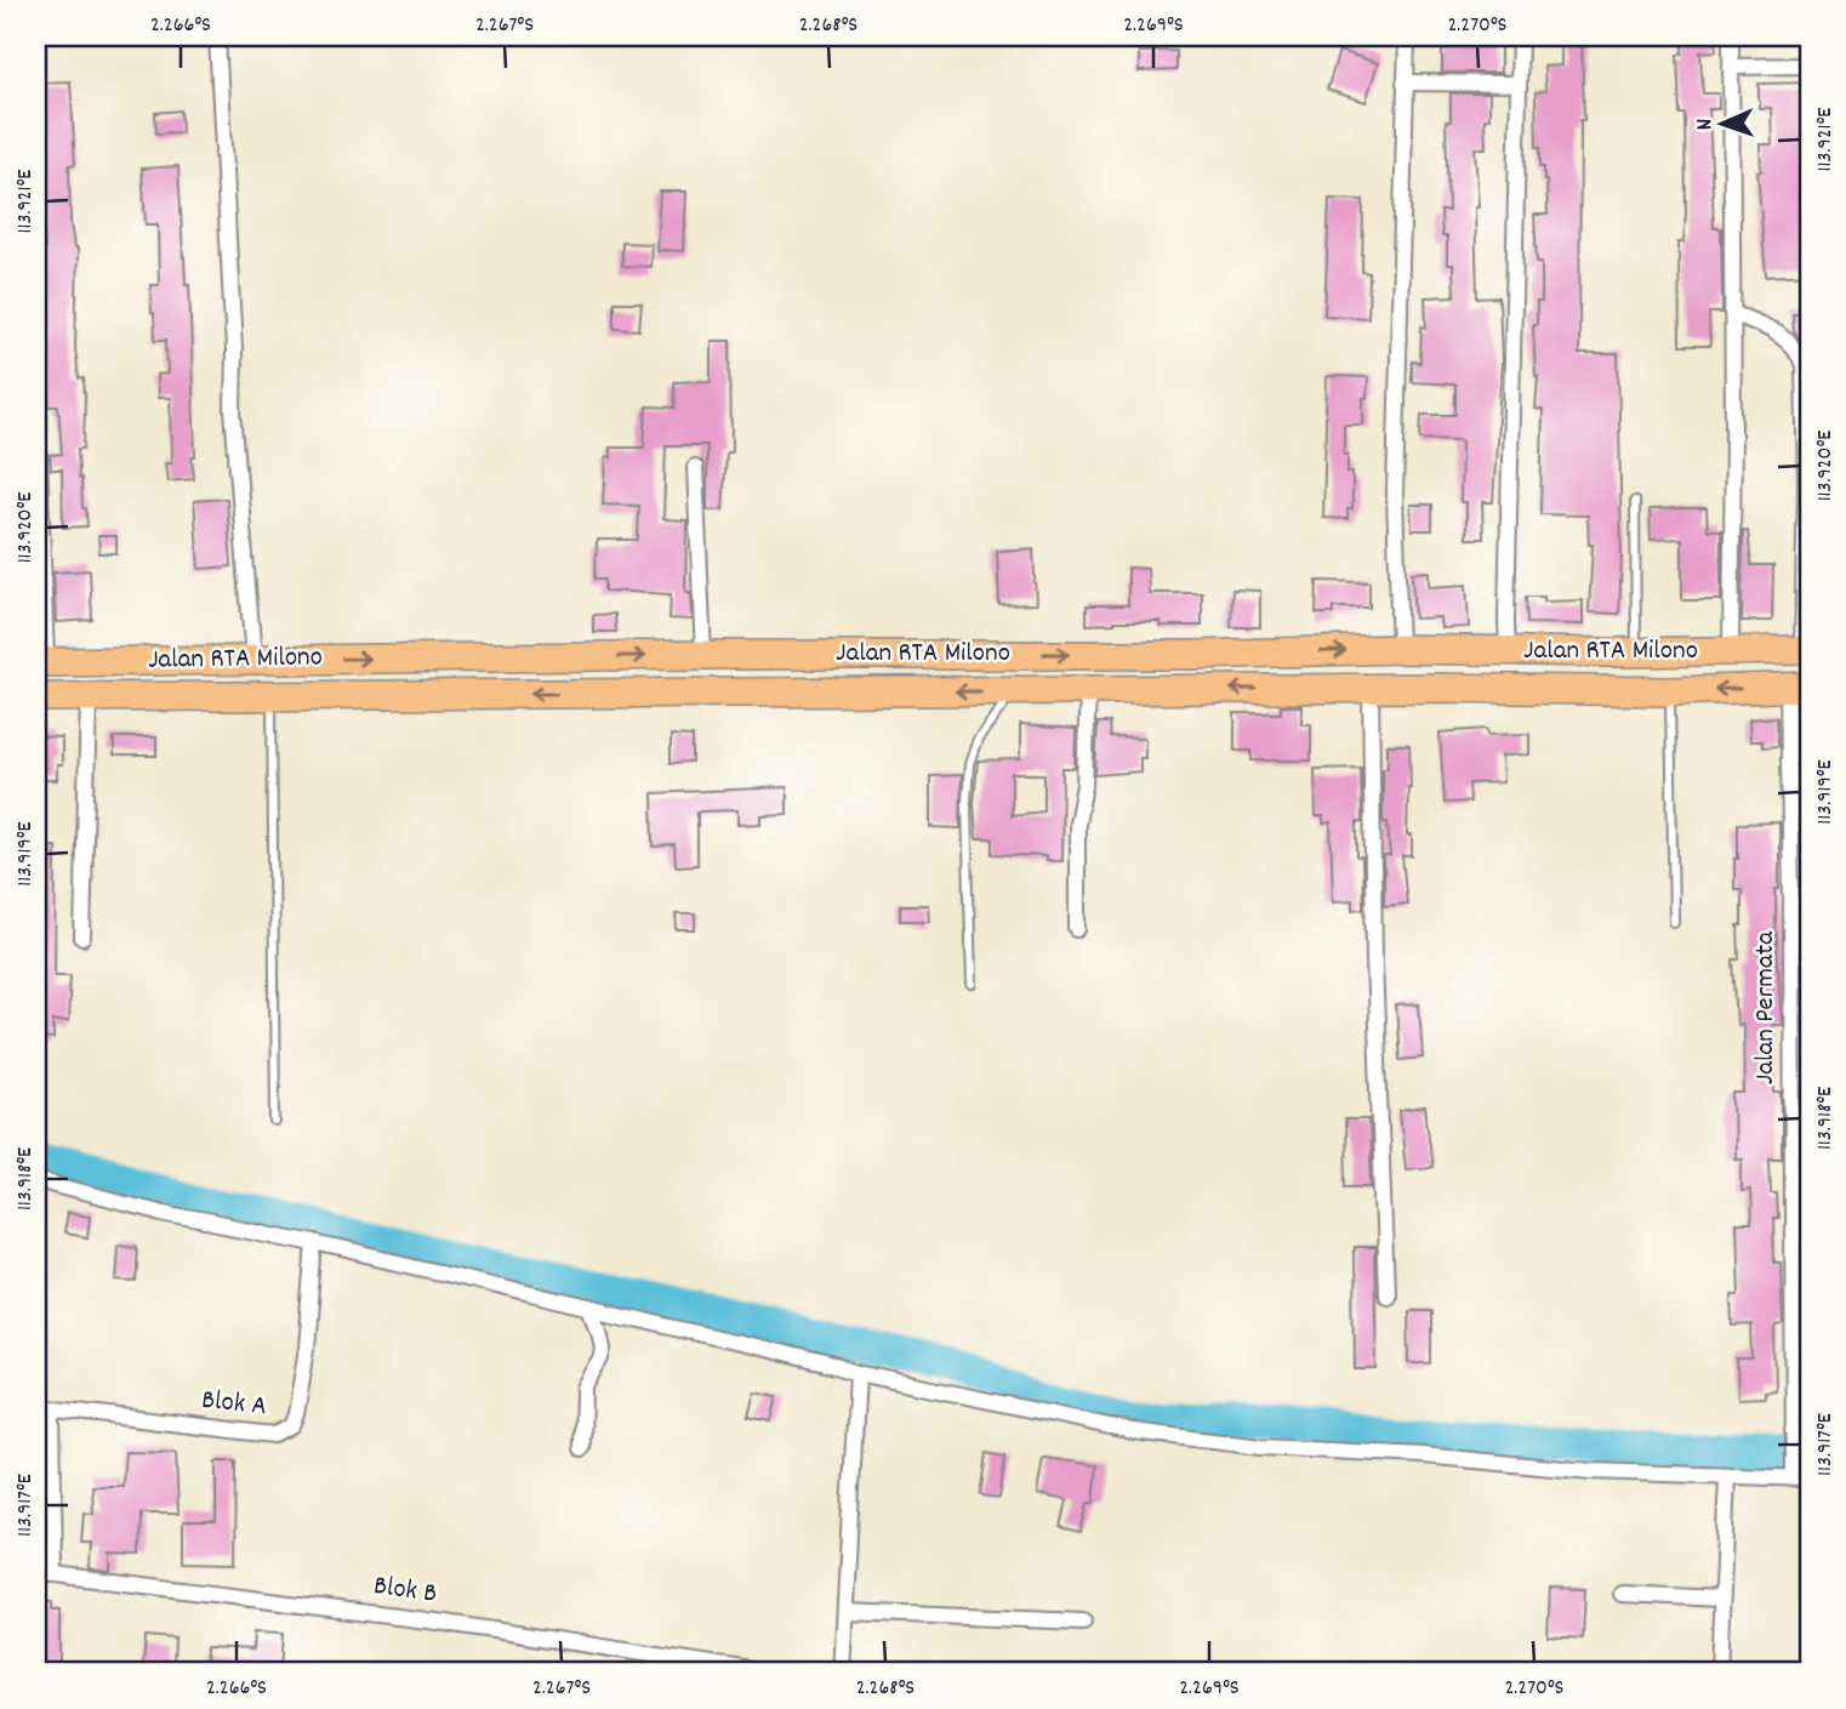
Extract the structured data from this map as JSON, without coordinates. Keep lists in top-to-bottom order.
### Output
{
  "streets": {
    "highway": ["Jalan RTA Milono"],
    "street": ["Jalan Permata", "Blok A", "Blok B"]
  },
  "crossings": [
    ["Jalan RTA Milono", "Jalan Permata"]
  ],
  "north": "left",
  "coordinates": [
    "2.266°S",
    "2.267°S",
    "2.268°S",
    "2.269°S",
    "2.270°S",
    "113.921°E",
    "113.920°E",
    "113.919°E",
    "113.918°E",
    "113.917°E"
  ]
}
